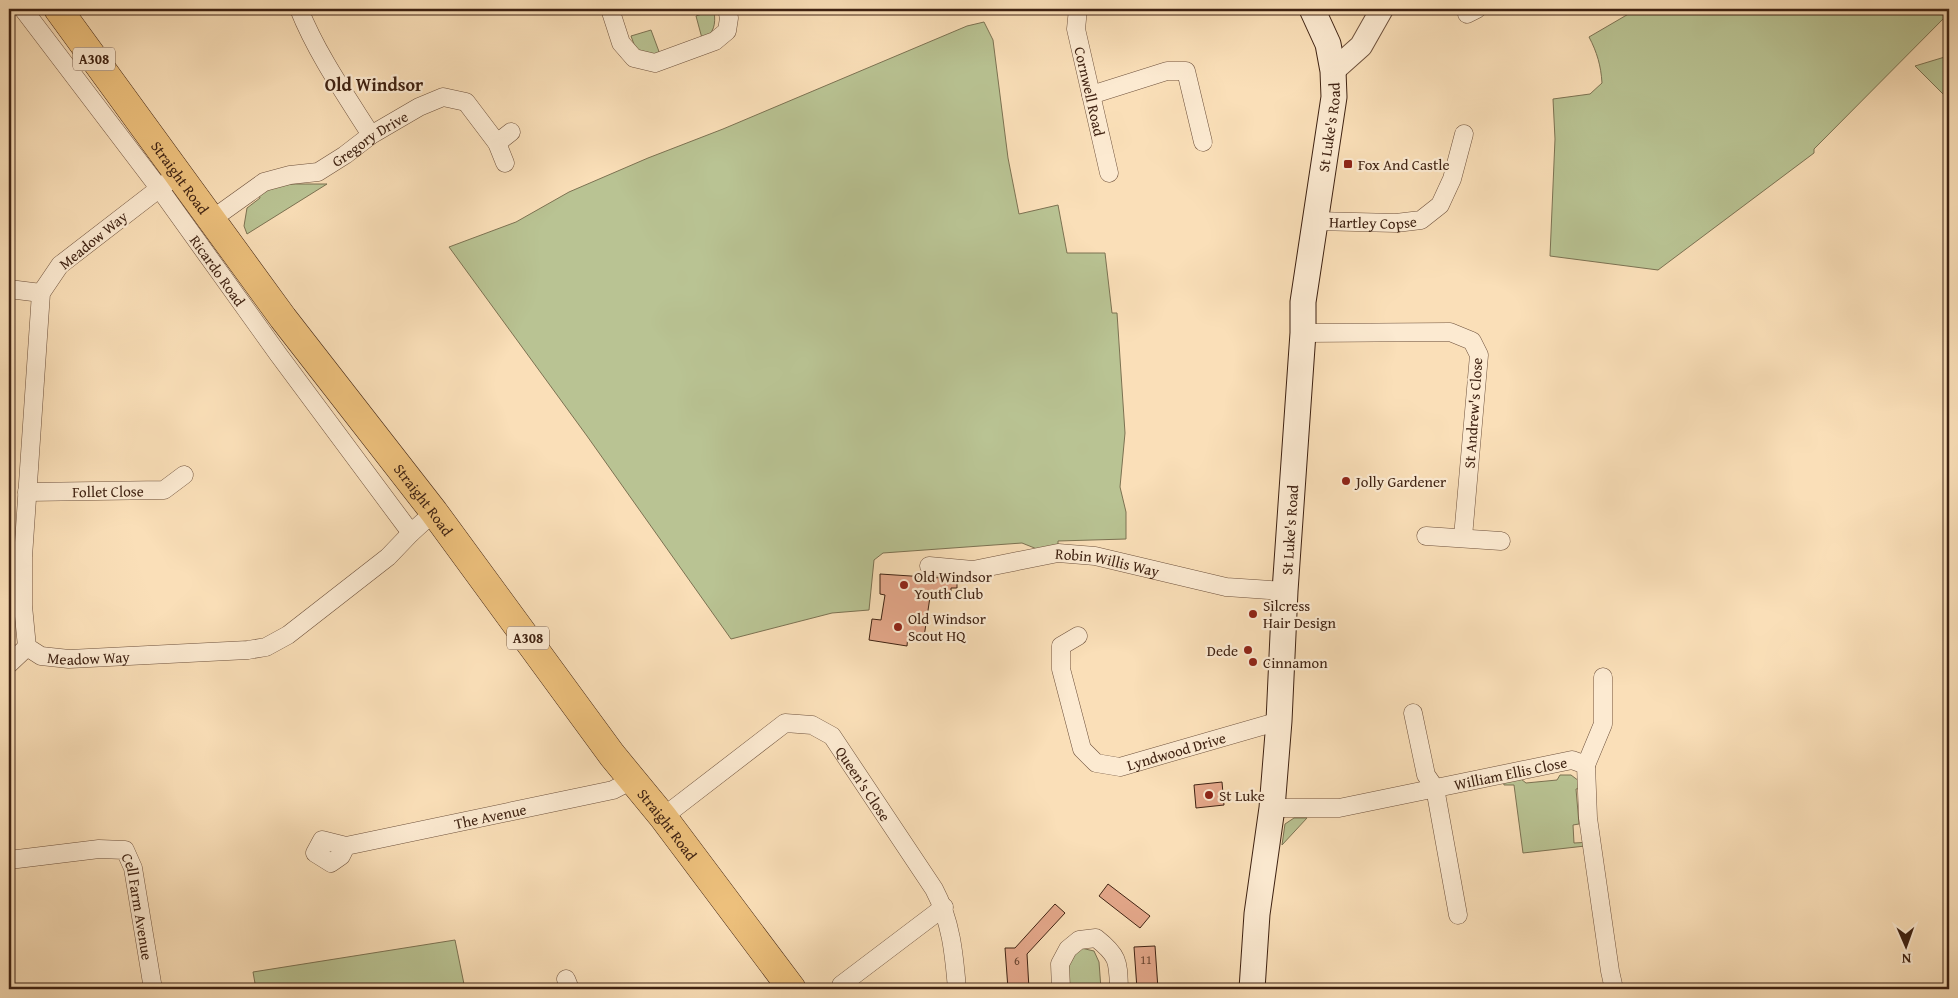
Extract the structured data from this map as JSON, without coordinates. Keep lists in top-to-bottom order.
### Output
{
  "streets": {
    "main road": ["A308", "St Luke's Road", "Straight Road"],
    "street": [
      "Cornwell Road",
      "Gregory Drive",
      "Hartley Copse",
      "Meadow Way",
      "Ricardo Road",
      "St Andrew's Close",
      "Follet Close",
      "Robin Willis Way",
      "Lyndwood Drive",
      "William Ellis Close",
      "Queen's Close",
      "The Avenue",
      "Cell Farm Avenue"
    ]
  },
  "crossings": [
    ["St Luke's Road", "Hartley Copse"],
    ["St Luke's Road", "St Andrew's Close"],
    ["St Luke's Road", "Robin Willis Way"],
    ["St Luke's Road", "Lyndwood Drive"],
    ["St Luke's Road", "William Ellis Close"],
    ["Gregory Drive", "Straight Road"],
    ["Straight Road", "Meadow Way"],
    ["Straight Road", "Ricardo Road"],
    ["Straight Road", "Queen's Close"],
    ["Straight Road", "The Avenue"],
    ["Meadow Way", "Ricardo Road"],
    ["Meadow Way", "Follet Close"]
  ],
  "districts": ["Old Windsor"],
  "places": {
    "transit": ["Fox And Castle"],
    "other": [
      "Jolly Gardener",
      "Old Windsor Youth Club",
      "Silcress Hair Design",
      "Old Windsor Scout HQ",
      "Dede",
      "Cinnamon",
      "St Luke"
    ]
  },
  "house_numbers": ["11", "6"],
  "north": "bottom"
}
